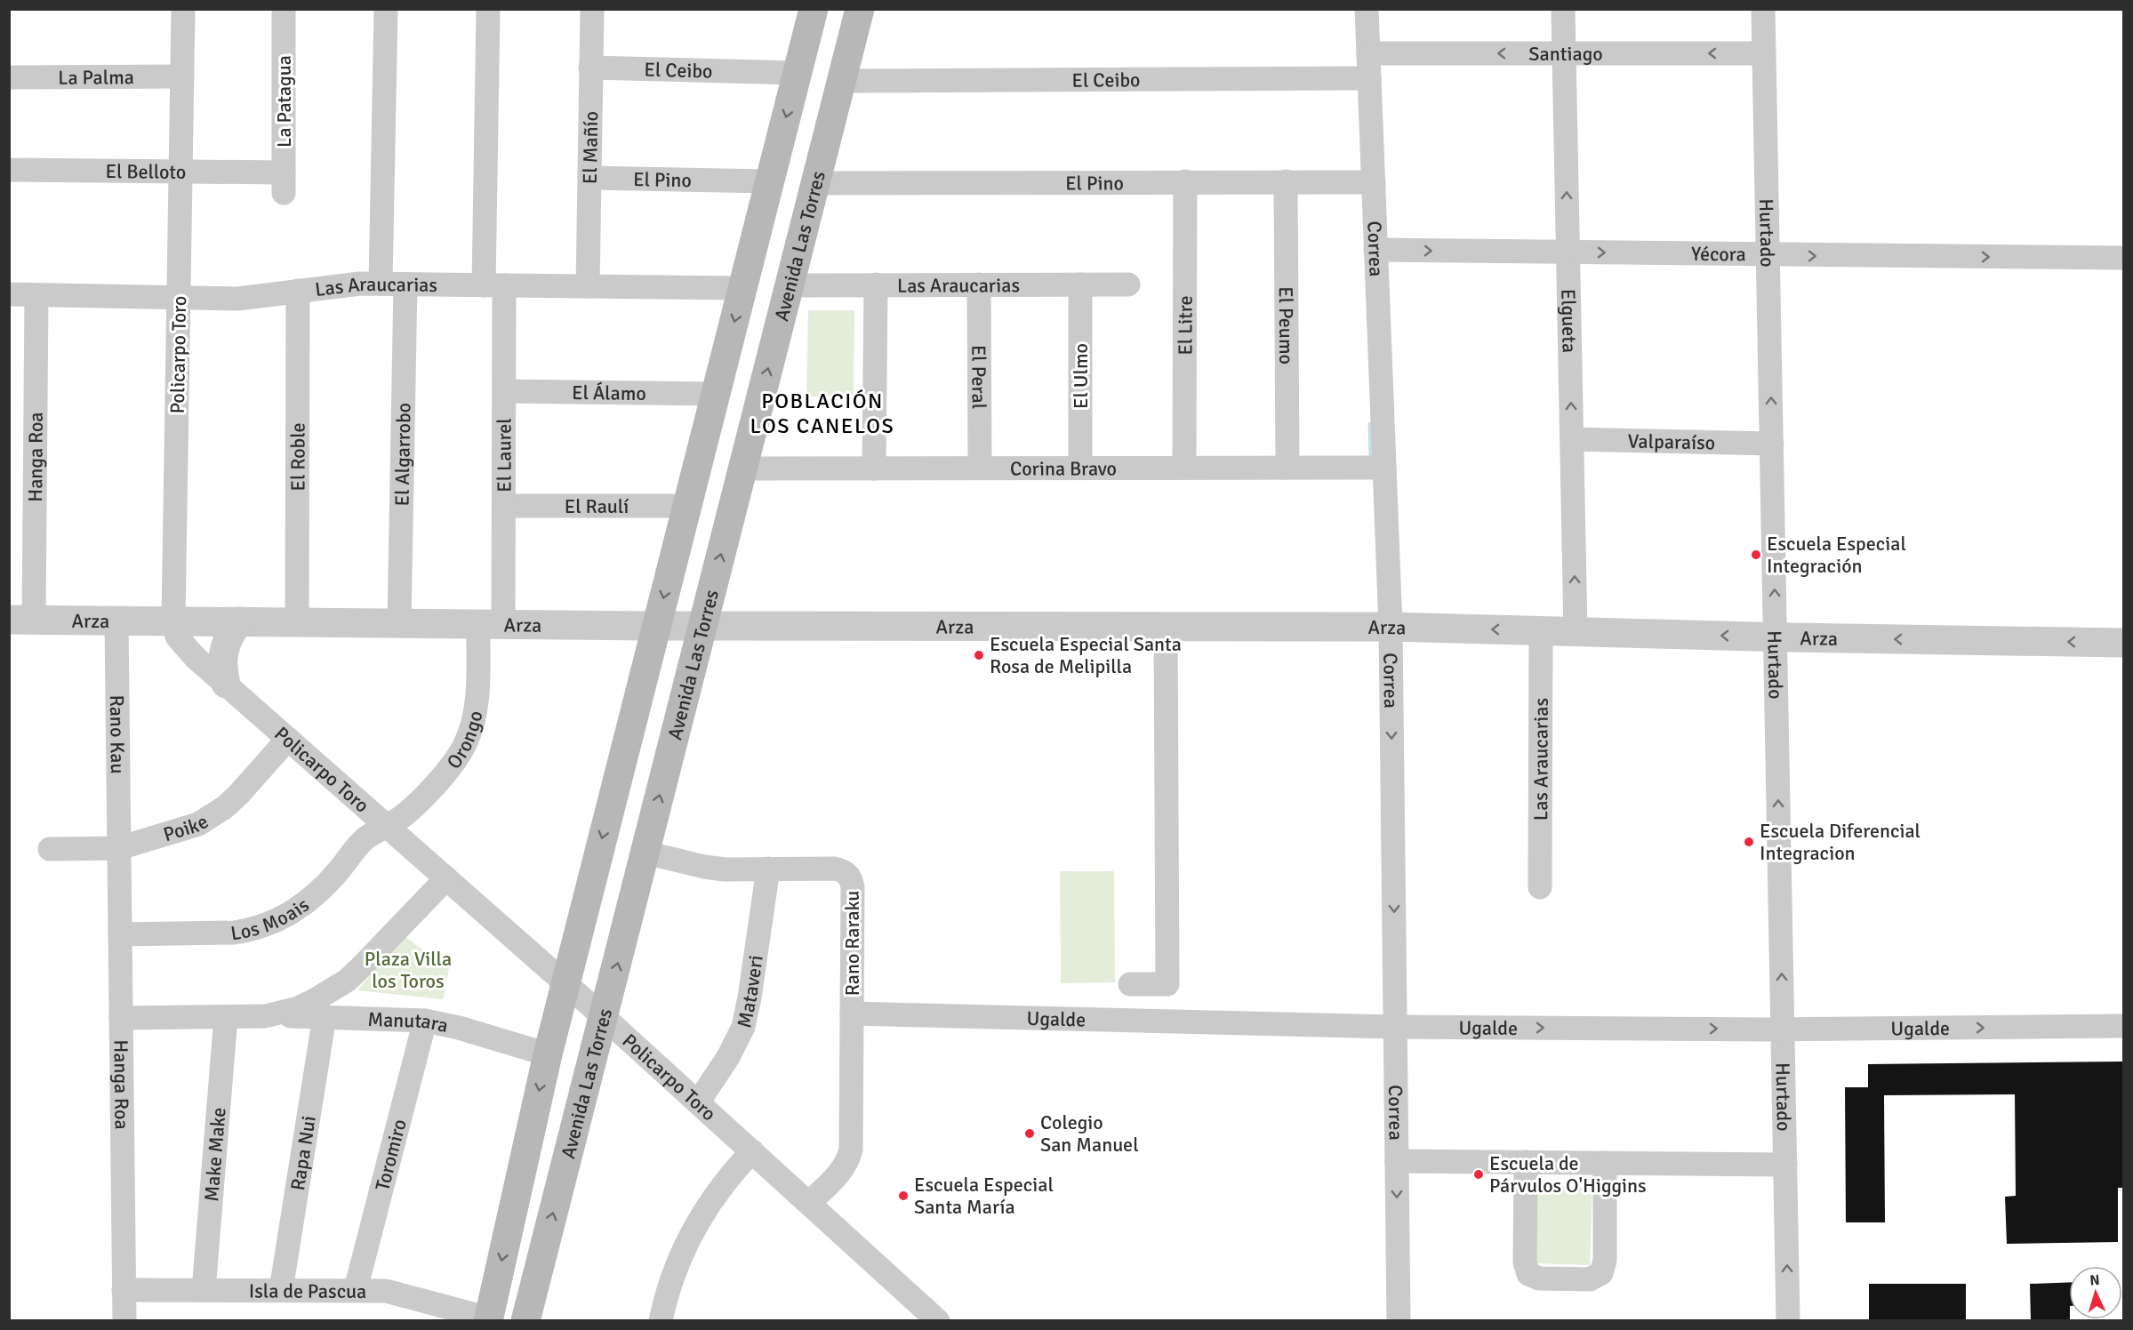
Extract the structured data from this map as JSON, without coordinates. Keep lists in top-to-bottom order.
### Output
{
  "streets": {
    "main road": ["Avenida Las Torres"],
    "street": [
      "Santiago",
      "El Ceibo",
      "La Palma",
      "La Patagua",
      "El Mañío",
      "El Belloto",
      "El Pino",
      "Hurtado",
      "Correa",
      "Yécora",
      "Las Araucarias",
      "Elgueta",
      "El Litre",
      "El Peumo",
      "Policarpo Toro",
      "El Peral",
      "El Ulmo",
      "El Álamo",
      "Valparaíso",
      "El Algarrobo",
      "El Laurel",
      "El Roble",
      "Hanga Roa",
      "Corina Bravo",
      "El Raulí",
      "Arza",
      "Rano Kau",
      "Orongo",
      "Poike",
      "Los Moais",
      "Rano Raraku",
      "Mataveri",
      "Ugalde",
      "Manutara",
      "Rapa Nui",
      "Make Make",
      "Toromiro",
      "Isla de Pascua"
    ]
  },
  "crossings": [
    ["Santiago", "Hurtado"],
    ["Santiago", "Correa"],
    ["Santiago", "Elgueta"],
    ["El Ceibo", "El Mañío"],
    ["El Ceibo", "Avenida Las Torres"],
    ["El Ceibo", "Correa"],
    ["La Palma", "Policarpo Toro"],
    ["La Patagua", "El Belloto"],
    ["El Mañío", "El Pino"],
    ["El Mañío", "Las Araucarias"],
    ["El Belloto", "Policarpo Toro"],
    ["El Pino", "Avenida Las Torres"],
    ["El Pino", "Correa"],
    ["El Pino", "El Litre"],
    ["El Pino", "El Peumo"],
    ["Hurtado", "Yécora"],
    ["Hurtado", "Valparaíso"],
    ["Hurtado", "Arza"],
    ["Hurtado", "Ugalde"],
    ["Avenida Las Torres", "Las Araucarias"],
    ["Avenida Las Torres", "Policarpo Toro"],
    ["Avenida Las Torres", "Corina Bravo"],
    ["Avenida Las Torres", "Arza"],
    ["Avenida Las Torres", "Rano Raraku"],
    ["Correa", "Yécora"],
    ["Correa", "Corina Bravo"],
    ["Correa", "Arza"],
    ["Correa", "Ugalde"],
    ["Yécora", "Elgueta"],
    ["Las Araucarias", "Policarpo Toro"],
    ["Las Araucarias", "El Peral"],
    ["Las Araucarias", "El Ulmo"],
    ["Las Araucarias", "El Algarrobo"],
    ["Las Araucarias", "El Laurel"],
    ["Las Araucarias", "El Roble"],
    ["Las Araucarias", "Hanga Roa"],
    ["Las Araucarias", "Arza"],
    ["Elgueta", "Valparaíso"],
    ["Elgueta", "Arza"],
    ["El Litre", "Corina Bravo"],
    ["El Peumo", "Corina Bravo"],
    ["Policarpo Toro", "Arza"],
    ["Policarpo Toro", "Orongo"],
    ["Policarpo Toro", "Poike"],
    ["Policarpo Toro", "Los Moais"],
    ["Policarpo Toro", "Rano Raraku"],
    ["Policarpo Toro", "Mataveri"],
    ["Policarpo Toro", "Manutara"],
    ["El Peral", "Corina Bravo"],
    ["El Ulmo", "Corina Bravo"],
    ["El Álamo", "El Laurel"],
    ["El Algarrobo", "Arza"],
    ["El Laurel", "El Raulí"],
    ["El Laurel", "Arza"],
    ["El Laurel", "Orongo"],
    ["El Roble", "Arza"],
    ["Hanga Roa", "Arza"],
    ["Hanga Roa", "Rano Kau"],
    ["Hanga Roa", "Poike"],
    ["Hanga Roa", "Los Moais"],
    ["Hanga Roa", "Manutara"],
    ["Hanga Roa", "Isla de Pascua"],
    ["Arza", "Rano Kau"],
    ["Arza", "Orongo"],
    ["Rano Kau", "Poike"],
    ["Orongo", "Los Moais"],
    ["Rano Raraku", "Mataveri"],
    ["Rano Raraku", "Ugalde"],
    ["Manutara", "Rapa Nui"],
    ["Manutara", "Make Make"],
    ["Manutara", "Toromiro"],
    ["Rapa Nui", "Isla de Pascua"],
    ["Make Make", "Isla de Pascua"],
    ["Toromiro", "Isla de Pascua"]
  ],
  "one_way": [
    "Santiago",
    "Hurtado",
    "Correa",
    "Yécora",
    "Elgueta"
  ],
  "districts": ["POBLACIÓN LOS CANELOS"],
  "parks": ["Plaza Villa los Toros"],
  "places": [
    "Escuela Especial Integración",
    "Escuela Especial Santa Rosa de Melipilla",
    "Escuela Diferencial Integracion",
    "Colegio San Manuel",
    "Escuela de Párvulos O'Higgins",
    "Escuela Especial Santa María"
  ],
  "north": "top"
}
